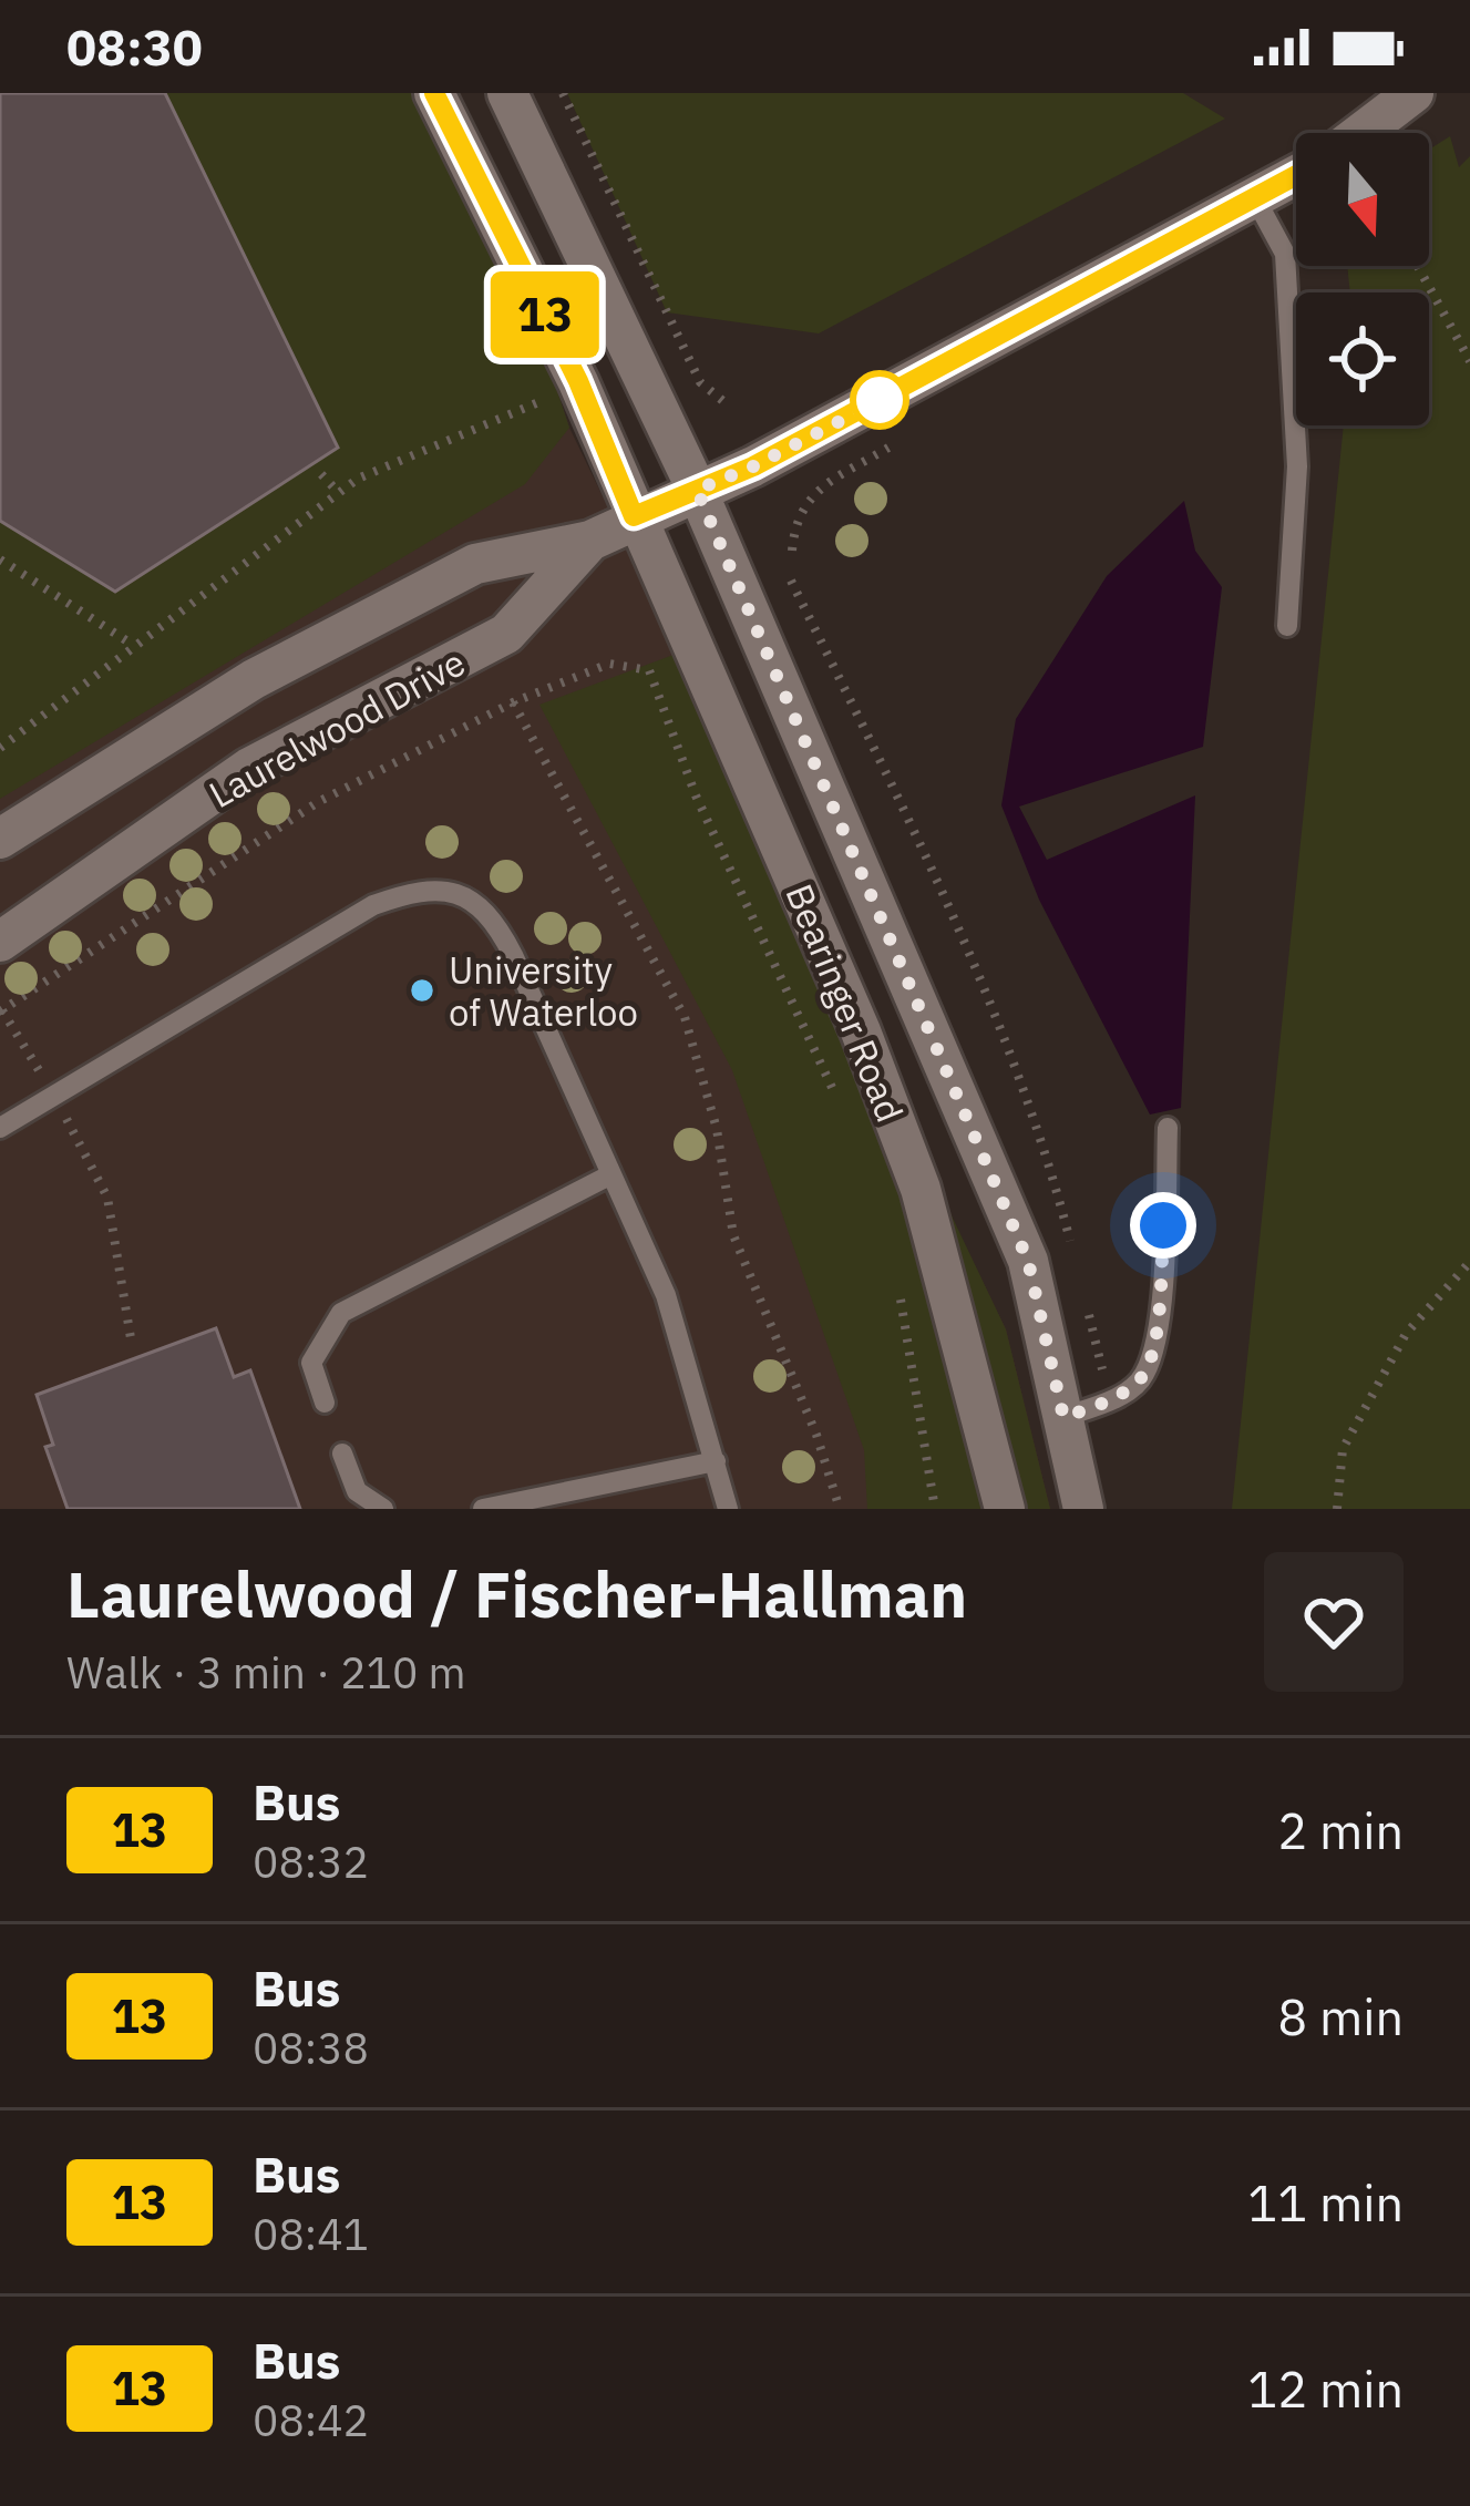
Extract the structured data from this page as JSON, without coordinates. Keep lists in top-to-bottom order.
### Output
{
  "streets": {
    "main road": ["Laurelwood Drive", "Bearinger Road"]
  },
  "crossings": [
    ["Laurelwood Drive", "Bearinger Road"]
  ],
  "places": ["University of Waterloo"],
  "lines": ["bus line 13"],
  "north": "bottom",
  "page": {
    "status": "08:30",
    "on_map": "13",
    "heading": ["Laurelwood / Fischer-Hallman", "Walk · 3 min · 210 m"],
    "list": [
      {
        "mark": "13",
        "name": "Bus",
        "note": "08:32",
        "value": "2 min"
      },
      {
        "mark": "13",
        "name": "Bus",
        "note": "08:38",
        "value": "8 min"
      },
      {
        "mark": "13",
        "name": "Bus",
        "note": "08:41",
        "value": "11 min"
      },
      {
        "mark": "13",
        "name": "Bus",
        "note": "08:42",
        "value": "12 min"
      }
    ]
  }
}
